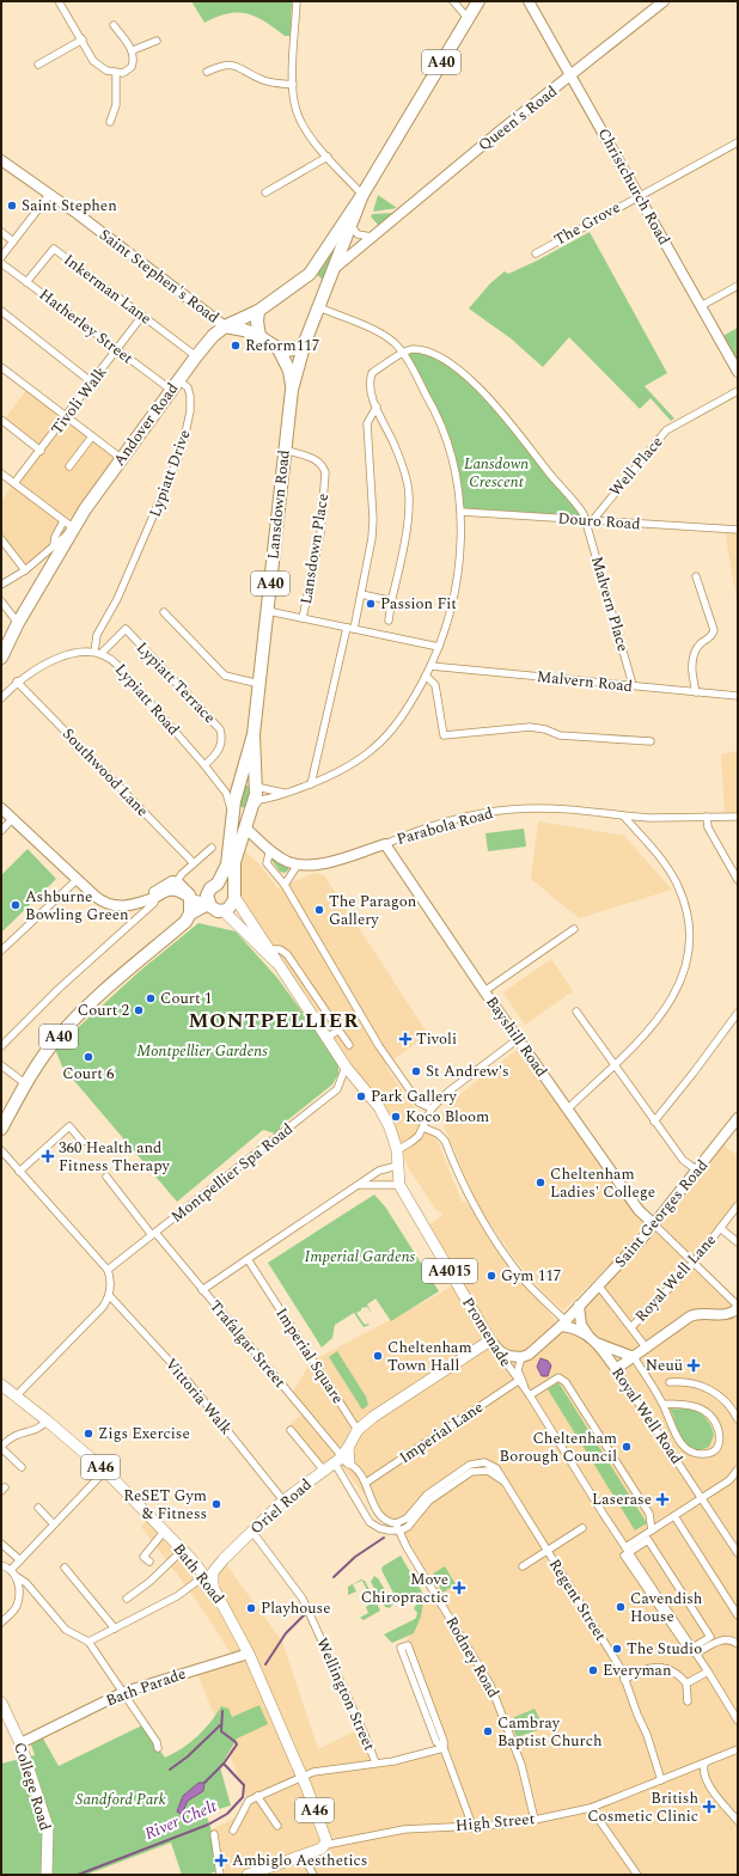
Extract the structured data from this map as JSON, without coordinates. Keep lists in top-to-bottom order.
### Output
{
  "streets": {
    "highway": ["A40", "Andover Road", "Lansdown Road"],
    "main road": [
      "A4015",
      "Promenade",
      "A46",
      "Oriel Road",
      "Bath Road",
      "College Road",
      "High Street"
    ],
    "street": [
      "Queen's Road",
      "Christchurch Road",
      "The Grove",
      "Saint Stephen's Road",
      "Inkerman Lane",
      "Hatherley Street",
      "Tivoli Walk",
      "Well Place",
      "Lypiatt Drive",
      "Douro Road",
      "Lansdown Place",
      "Malvern Place",
      "Malvern Road",
      "Lypiatt Terrace",
      "Lypiatt Road",
      "Southwood Lane",
      "Parabola Road",
      "Bayshill Road",
      "Montpellier Spa Road",
      "Saint Georges Road",
      "Royal Well Lane",
      "Trafalgar Street",
      "Imperial Square",
      "Vittoria Walk",
      "Royal Well Road",
      "Imperial Lane",
      "Regent Street",
      "Rodney Road",
      "Bath Parade",
      "Wellington Street"
    ]
  },
  "crossings": [
    ["A40", "Queen's Road"],
    ["A40", "Andover Road"],
    ["A40", "Lansdown Road"],
    ["A40", "Lypiatt Road"],
    ["A40", "Parabola Road"],
    ["A40", "A4015"],
    ["Queen's Road", "Christchurch Road"],
    ["Christchurch Road", "The Grove"],
    ["Saint Stephen's Road", "Andover Road"],
    ["Inkerman Lane", "Hatherley Street"],
    ["Inkerman Lane", "Tivoli Walk"],
    ["Inkerman Lane", "Andover Road"],
    ["Hatherley Street", "Tivoli Walk"],
    ["Hatherley Street", "Andover Road"],
    ["Hatherley Street", "Lypiatt Drive"],
    ["Andover Road", "Lypiatt Drive"],
    ["Well Place", "Douro Road"],
    ["Well Place", "Malvern Place"],
    ["Lypiatt Drive", "Lypiatt Terrace"],
    ["Lypiatt Drive", "Lypiatt Road"],
    ["Lansdown Road", "Lansdown Place"],
    ["Douro Road", "Malvern Place"],
    ["Malvern Place", "Malvern Road"],
    ["Lypiatt Terrace", "Lypiatt Road"],
    ["Parabola Road", "Bayshill Road"],
    ["Bayshill Road", "Saint Georges Road"],
    ["Montpellier Spa Road", "A4015"],
    ["Montpellier Spa Road", "Trafalgar Street"],
    ["Saint Georges Road", "A4015"],
    ["Saint Georges Road", "Royal Well Road"],
    ["A4015", "Promenade"],
    ["Promenade", "Imperial Lane"],
    ["Trafalgar Street", "Oriel Road"],
    ["Imperial Square", "Oriel Road"],
    ["Vittoria Walk", "Oriel Road"],
    ["Oriel Road", "Bath Road"],
    ["Oriel Road", "Wellington Street"],
    ["Bath Road", "Bath Parade"],
    ["Bath Road", "High Street"],
    ["Regent Street", "Rodney Road"],
    ["Regent Street", "High Street"],
    ["Rodney Road", "High Street"],
    ["Bath Parade", "College Road"]
  ],
  "districts": ["MONTPELLIER"],
  "water": ["River Chelt"],
  "parks": [
    "Lansdown Crescent",
    "Montpellier Gardens",
    "Imperial Gardens",
    "Sandford Park"
  ],
  "places": {
    "other": [
      "Saint Stephen",
      "Reform117",
      "Passion Fit",
      "Ashburne Bowling Green",
      "The Paragon Gallery",
      "Court 1",
      "Court 2",
      "Court 6",
      "St Andrew's",
      "Park Gallery",
      "Koco Bloom",
      "Cheltenham Ladies' College",
      "Gym 117",
      "Cheltenham Town Hall",
      "Zigs Exercise",
      "Cheltenham Borough Council",
      "ReSET Gym & Fitness",
      "Cavendish House",
      "Playhouse",
      "The Studio",
      "Everyman",
      "Cambray Baptist Church"
    ],
    "health": [
      "Tivoli",
      "360 Health and Fitness Therapy",
      "Neuü",
      "Laserase",
      "Move Chiropractic",
      "British Cosmetic Clinic",
      "Ambiglo Aesthetics"
    ]
  }
}
